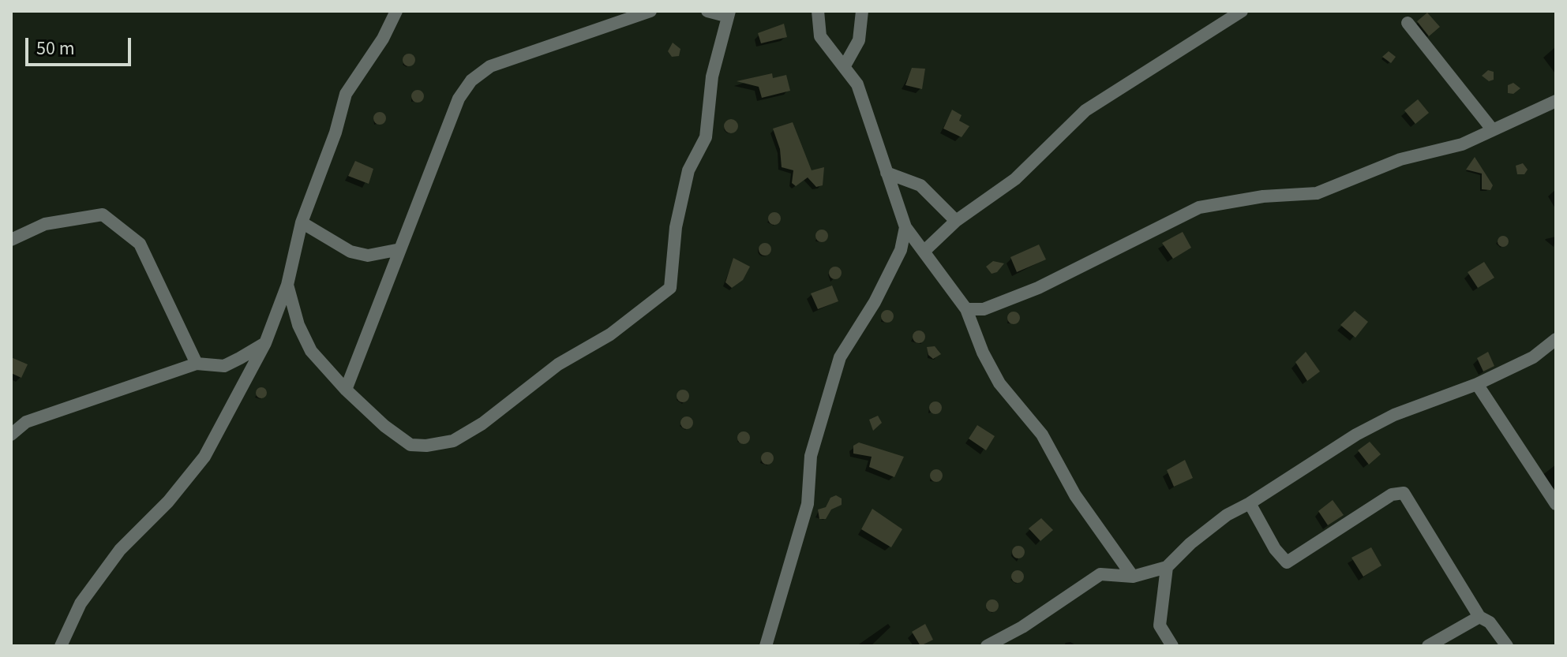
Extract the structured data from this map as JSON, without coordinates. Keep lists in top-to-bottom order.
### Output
{
  "scale_bar": "50 m"
}
